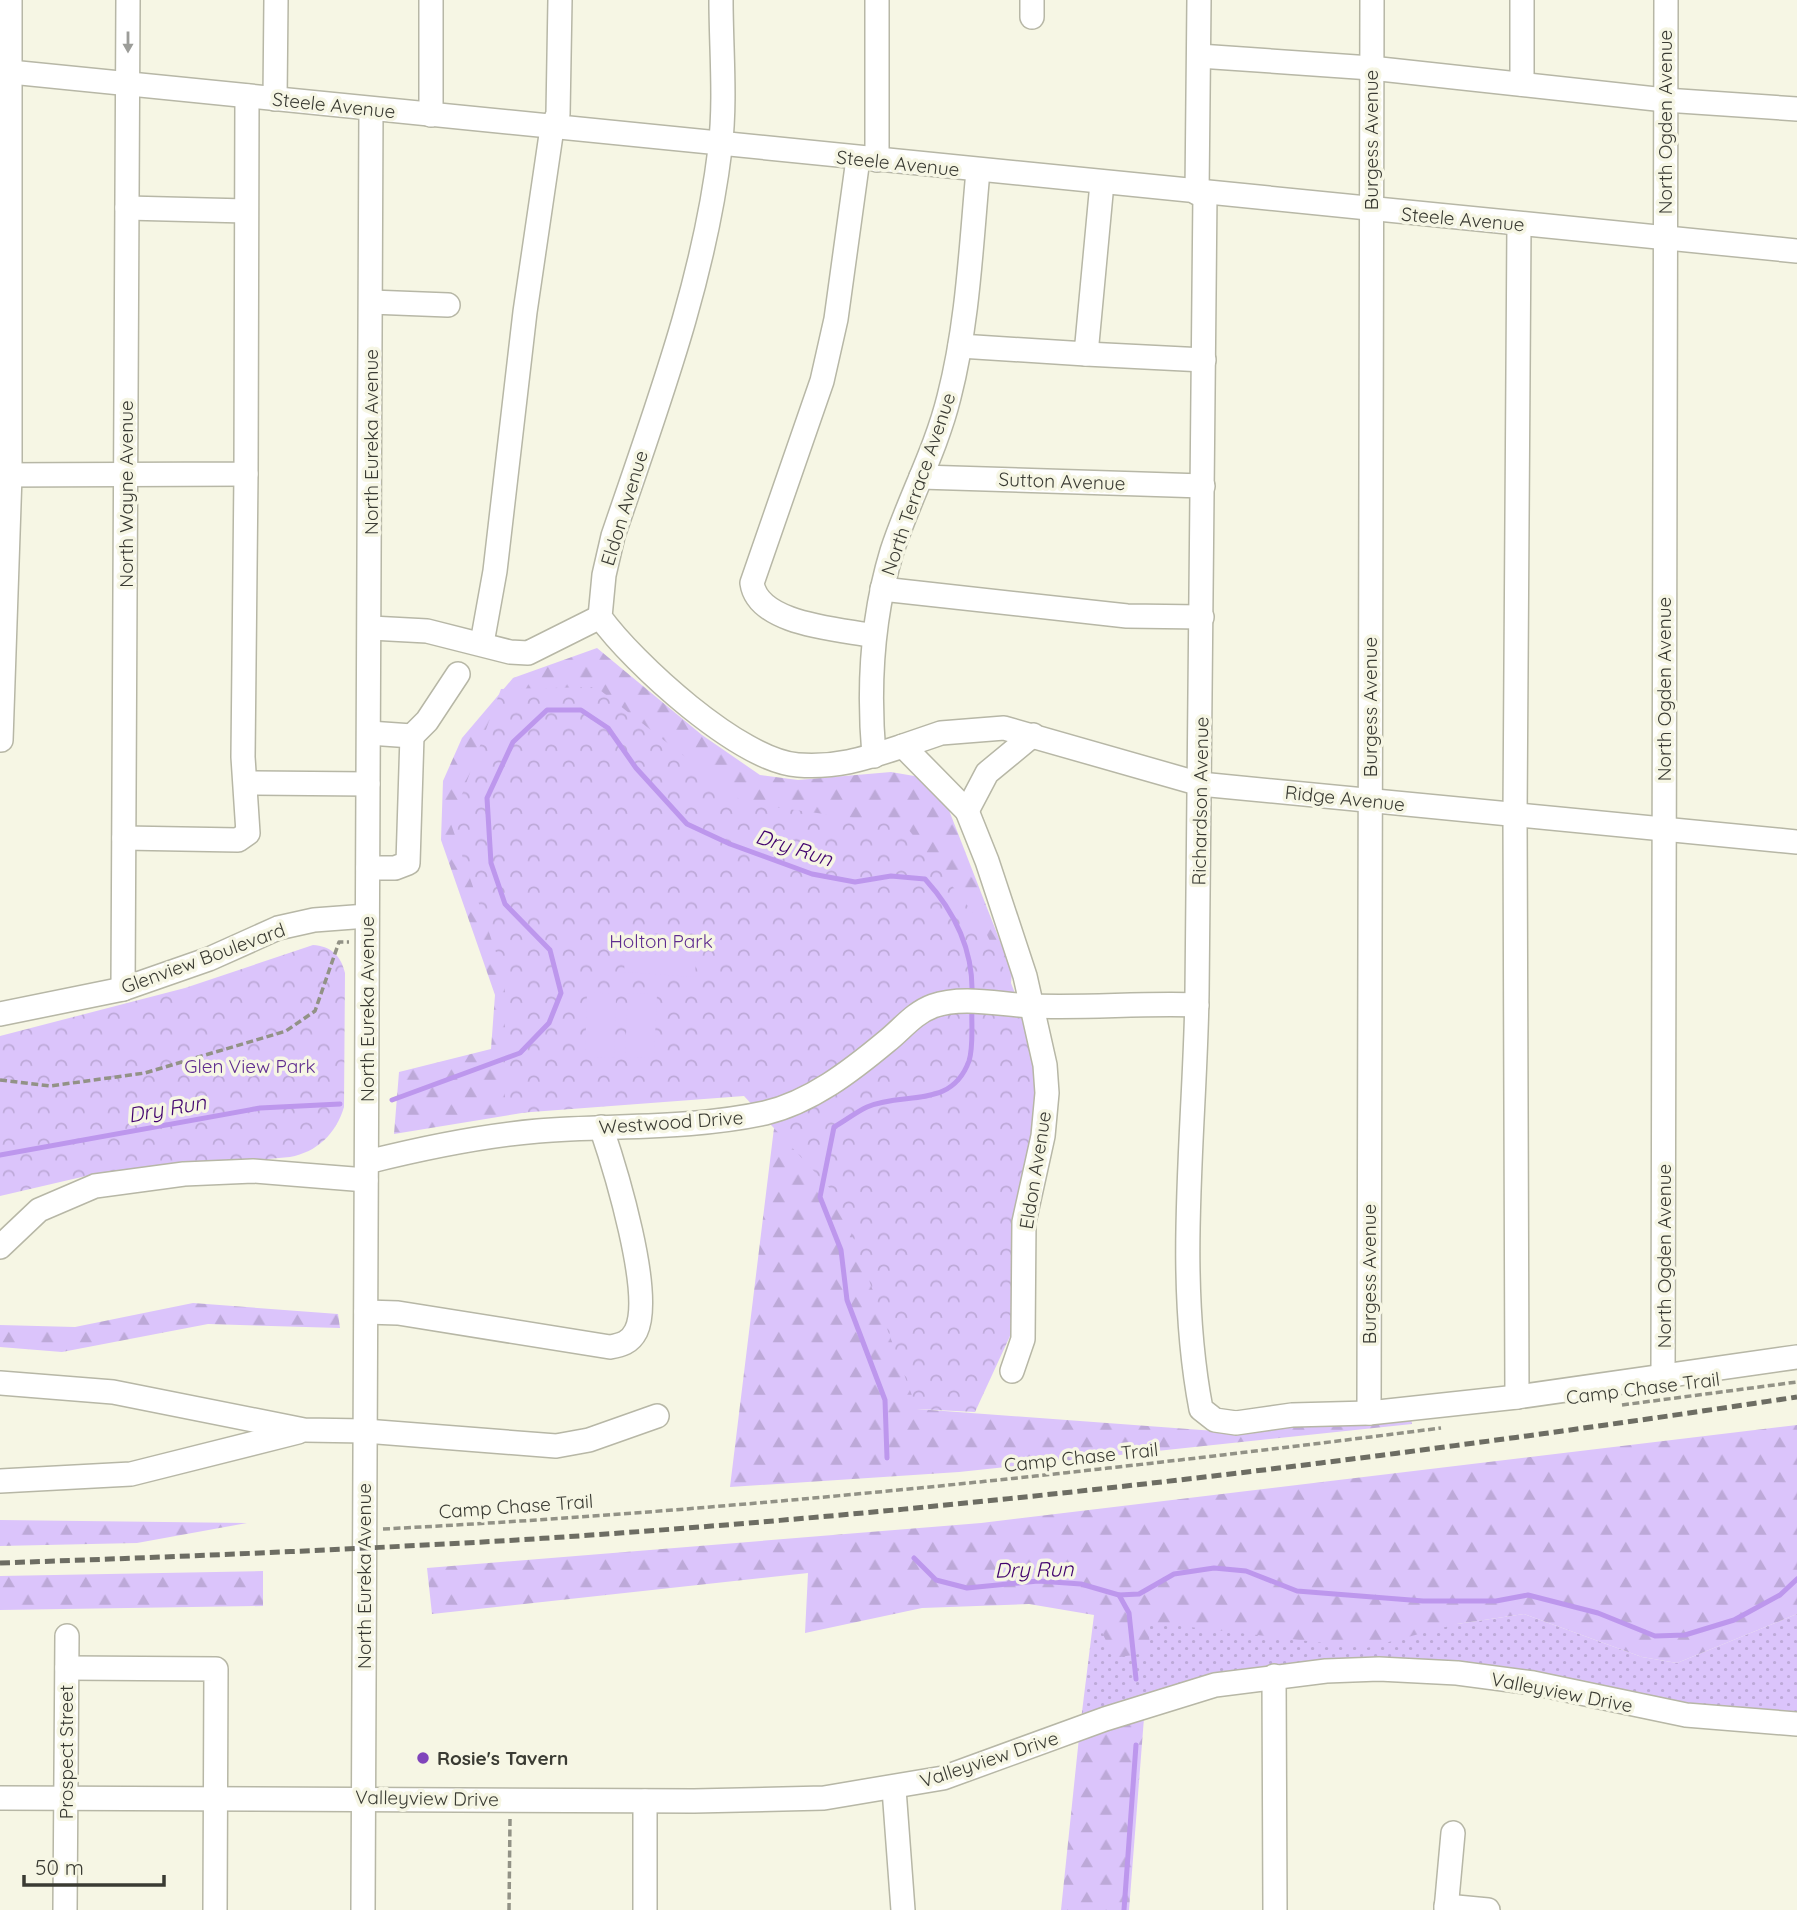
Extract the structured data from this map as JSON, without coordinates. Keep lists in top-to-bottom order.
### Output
{
  "streets": {
    "street": [
      "Steele Avenue",
      "North Ogden Avenue",
      "Burgess Avenue",
      "North Eureka Avenue",
      "Sutton Avenue",
      "North Terrace Avenue",
      "North Wayne Avenue",
      "Eldon Avenue",
      "Ridge Avenue",
      "Richardson Avenue",
      "Glenview Boulevard",
      "Westwood Drive",
      "Valleyview Drive",
      "Prospect Street"
    ],
    "path": ["Camp Chase Trail"]
  },
  "crossings": [
    ["Steele Avenue", "North Ogden Avenue"],
    ["Steele Avenue", "Burgess Avenue"],
    ["Steele Avenue", "North Eureka Avenue"],
    ["Steele Avenue", "North Terrace Avenue"],
    ["Steele Avenue", "North Wayne Avenue"],
    ["Steele Avenue", "Eldon Avenue"],
    ["Steele Avenue", "Richardson Avenue"],
    ["North Ogden Avenue", "Ridge Avenue"],
    ["Burgess Avenue", "Ridge Avenue"],
    ["Burgess Avenue", "Richardson Avenue"],
    ["North Eureka Avenue", "Glenview Boulevard"],
    ["North Eureka Avenue", "Westwood Drive"],
    ["North Eureka Avenue", "Camp Chase Trail"],
    ["North Eureka Avenue", "Valleyview Drive"],
    ["Sutton Avenue", "North Terrace Avenue"],
    ["Sutton Avenue", "Richardson Avenue"],
    ["North Wayne Avenue", "Glenview Boulevard"],
    ["Eldon Avenue", "Ridge Avenue"],
    ["Eldon Avenue", "Westwood Drive"],
    ["Ridge Avenue", "Richardson Avenue"],
    ["Richardson Avenue", "Westwood Drive"],
    ["Valleyview Drive", "Prospect Street"]
  ],
  "water": ["Dry Run"],
  "parks": ["Holton Park", "Glen View Park"],
  "places": ["Rosie's Tavern"],
  "scale_bar": "50 m"
}
